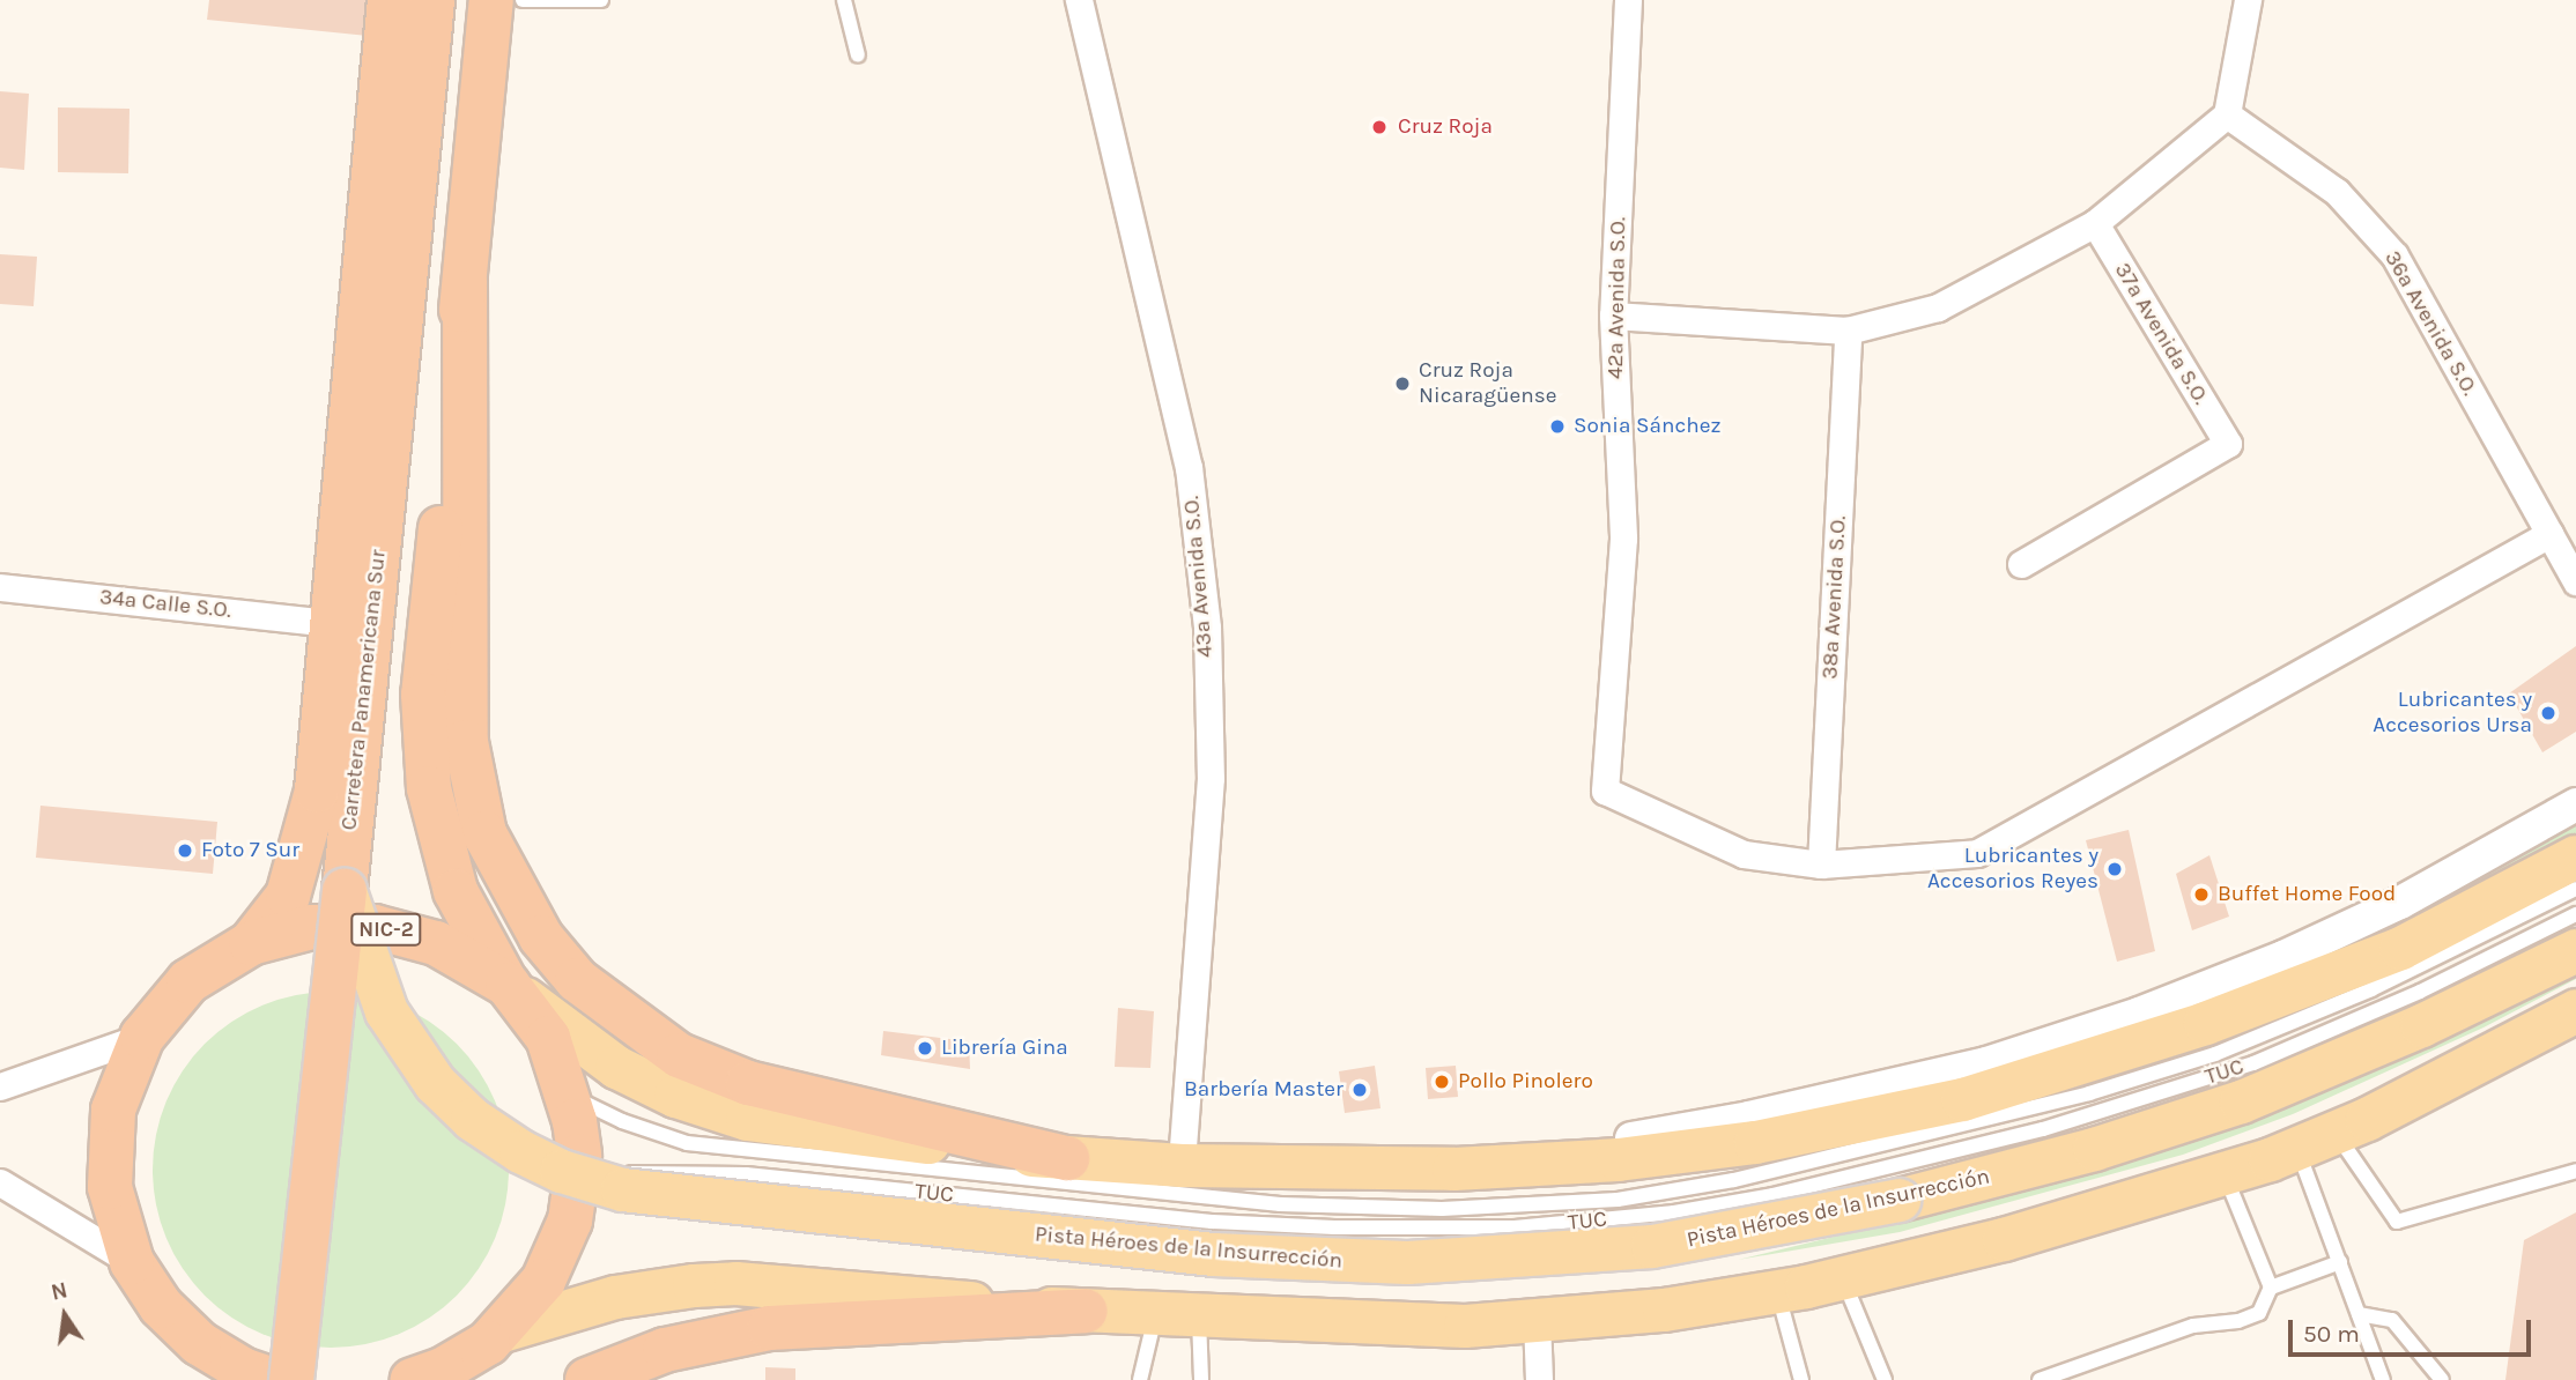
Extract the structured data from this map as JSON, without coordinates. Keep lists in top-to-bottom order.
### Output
{
  "streets": {
    "highway": ["Carretera Panamericana Sur", "NIC-2"],
    "main road": ["Pista Héroes de la Insurrección"],
    "street": [
      "42a Avenida S.O.",
      "36a Avenida S.O.",
      "37a Avenida S.O.",
      "43a Avenida S.O.",
      "38a Avenida S.O.",
      "34a Calle S.O."
    ],
    "lane": ["TUC"]
  },
  "crossings": [
    ["42a Avenida S.O.", "38a Avenida S.O."],
    ["34a Calle S.O.", "Carretera Panamericana Sur"],
    ["Carretera Panamericana Sur", "NIC-2"],
    ["Carretera Panamericana Sur", "Pista Héroes de la Insurrección"],
    ["NIC-2", "TUC"]
  ],
  "places": [
    "Cruz Roja",
    "Cruz Roja Nicaragüense",
    "Sonia Sánchez",
    "Lubricantes y Accesorios Ursa",
    "Foto 7 Sur",
    "Lubricantes y Accesorios Reyes",
    "Buffet Home Food",
    "Librería Gina",
    "Pollo Pinolero",
    "Barbería Master"
  ],
  "scale_bar": "50 m",
  "north": "top"
}
